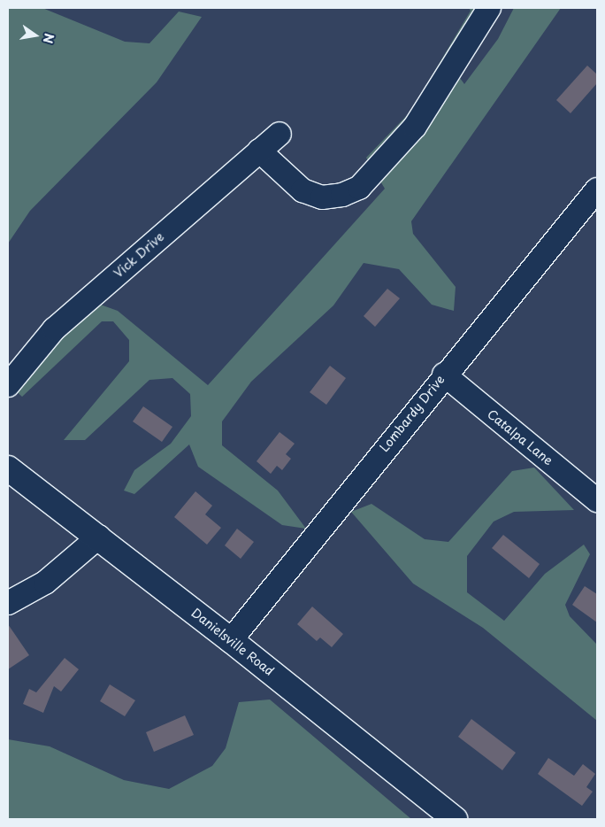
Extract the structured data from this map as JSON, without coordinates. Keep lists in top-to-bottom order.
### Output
{
  "streets": {
    "main road": ["Danielsville Road"],
    "street": ["Vick Drive", "Lombardy Drive", "Catalpa Lane"]
  },
  "crossings": [
    ["Lombardy Drive", "Catalpa Lane"],
    ["Lombardy Drive", "Danielsville Road"]
  ],
  "north": "right"
}
